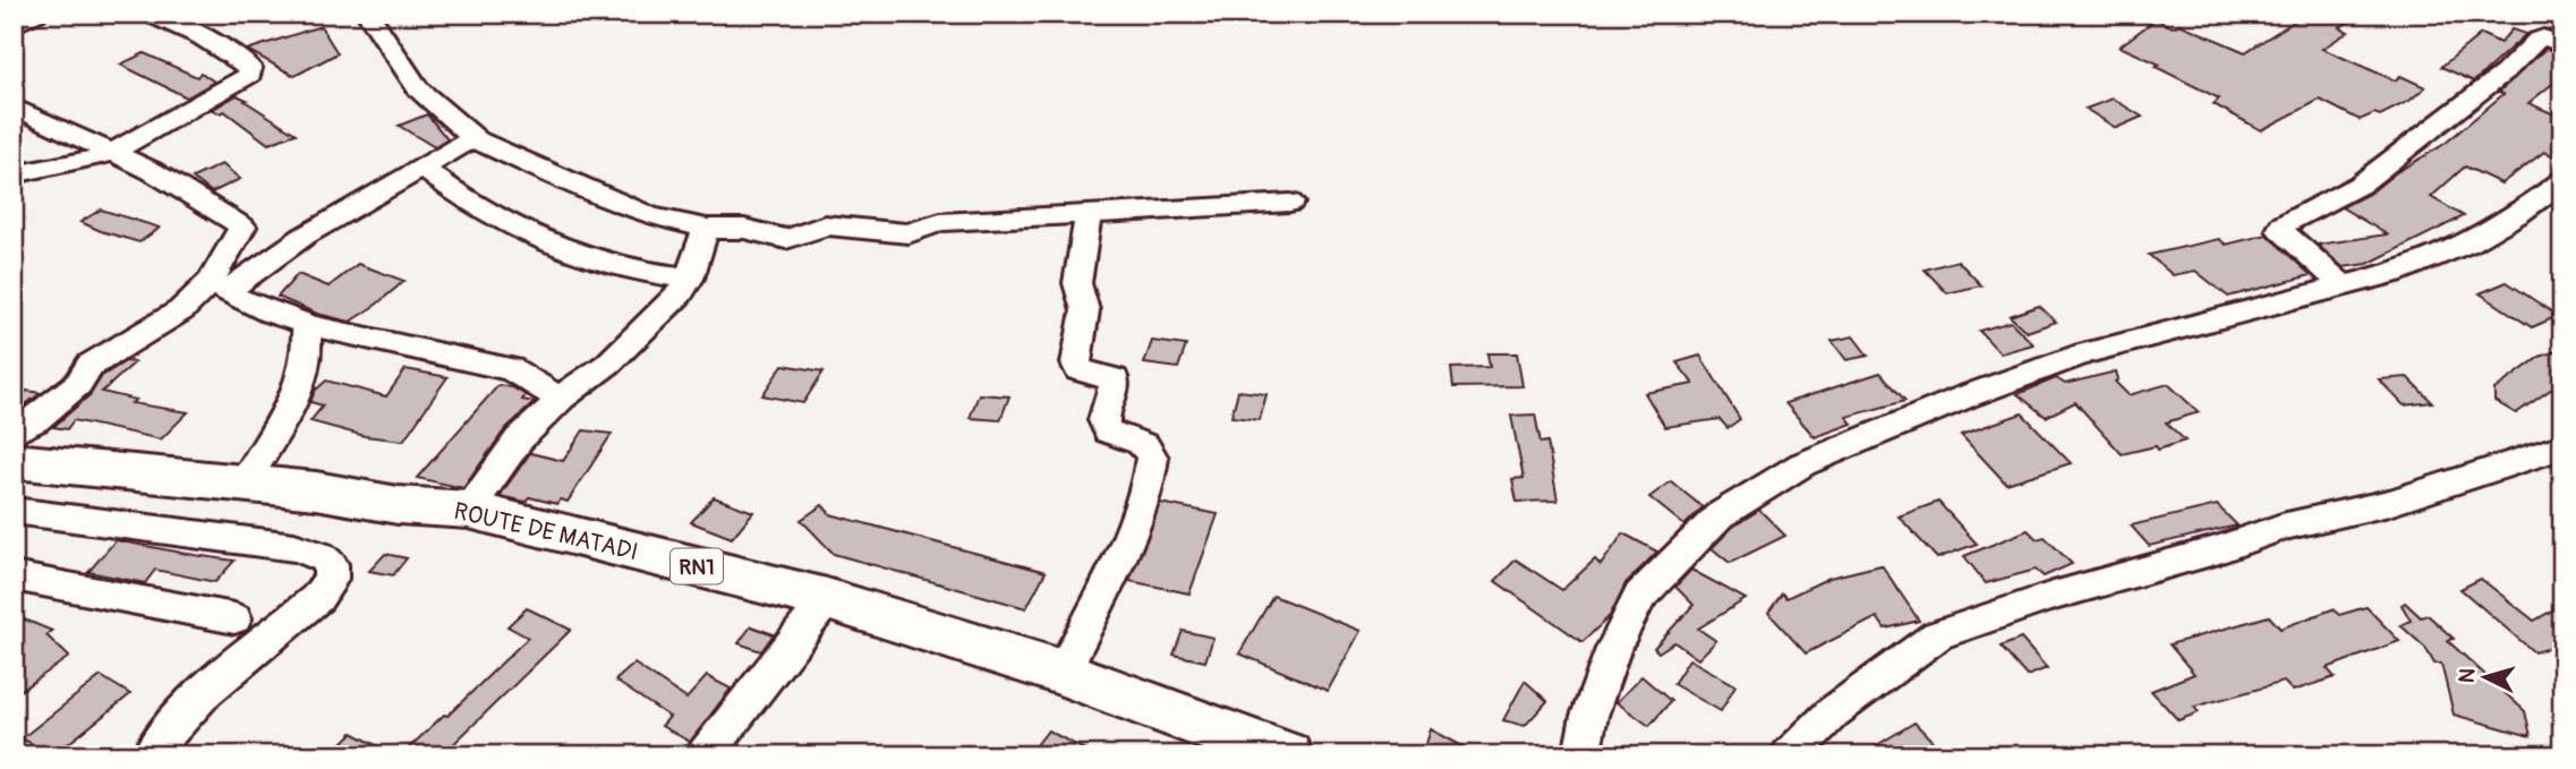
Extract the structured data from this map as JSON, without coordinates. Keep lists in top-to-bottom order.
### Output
{
  "streets": {
    "highway": ["ROUTE DE MATADI", "RN1"]
  },
  "north": "left"
}
